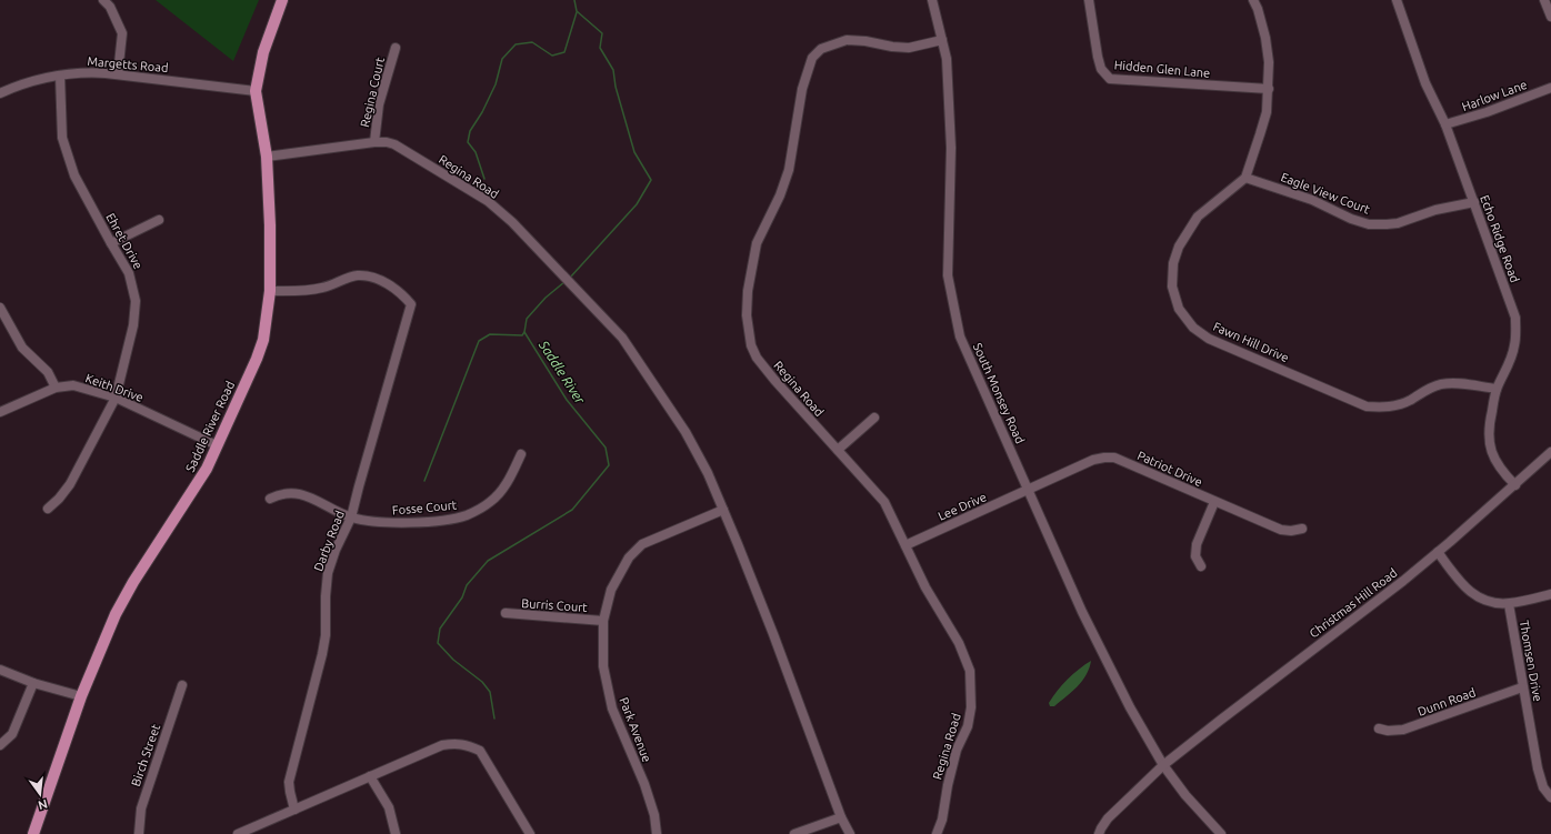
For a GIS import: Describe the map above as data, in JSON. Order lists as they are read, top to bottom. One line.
{"streets":{"main road":["Saddle River Road"],"street":["Margetts Road","Hidden Glen Lane","Regina Court","Harlow Lane","Regina Road","Eagle View Court","Echo Ridge Road","Ehret Drive","Fawn Hill Drive","Keith Drive","South Monsey Road","Patriot Drive","Lee Drive","Fosse Court","Darby Road","Christmas Hill Road","Burris Court","Thomsen Drive","Dunn Road","Park Avenue","Birch Street"]},"crossings":[["Margetts Road","Ehret Drive"],["Margetts Road","Saddle River Road"],["Hidden Glen Lane","Fawn Hill Drive"],["Regina Court","Regina Road"],["Harlow Lane","Echo Ridge Road"],["Regina Road","South Monsey Road"],["Regina Road","Saddle River Road"],["Regina Road","Lee Drive"],["Regina Road","Park Avenue"],["Eagle View Court","Echo Ridge Road"],["Eagle View Court","Fawn Hill Drive"],["Echo Ridge Road","Fawn Hill Drive"],["Echo Ridge Road","Christmas Hill Road"],["Ehret Drive","Keith Drive"],["Keith Drive","Saddle River Road"],["South Monsey Road","Patriot Drive"],["South Monsey Road","Lee Drive"],["South Monsey Road","Christmas Hill Road"],["Saddle River Road","Darby Road"],["Patriot Drive","Lee Drive"],["Fosse Court","Darby Road"],["Burris Court","Park Avenue"],["Thomsen Drive","Dunn Road"]],"water":["Saddle River"],"north":"bottom"}
